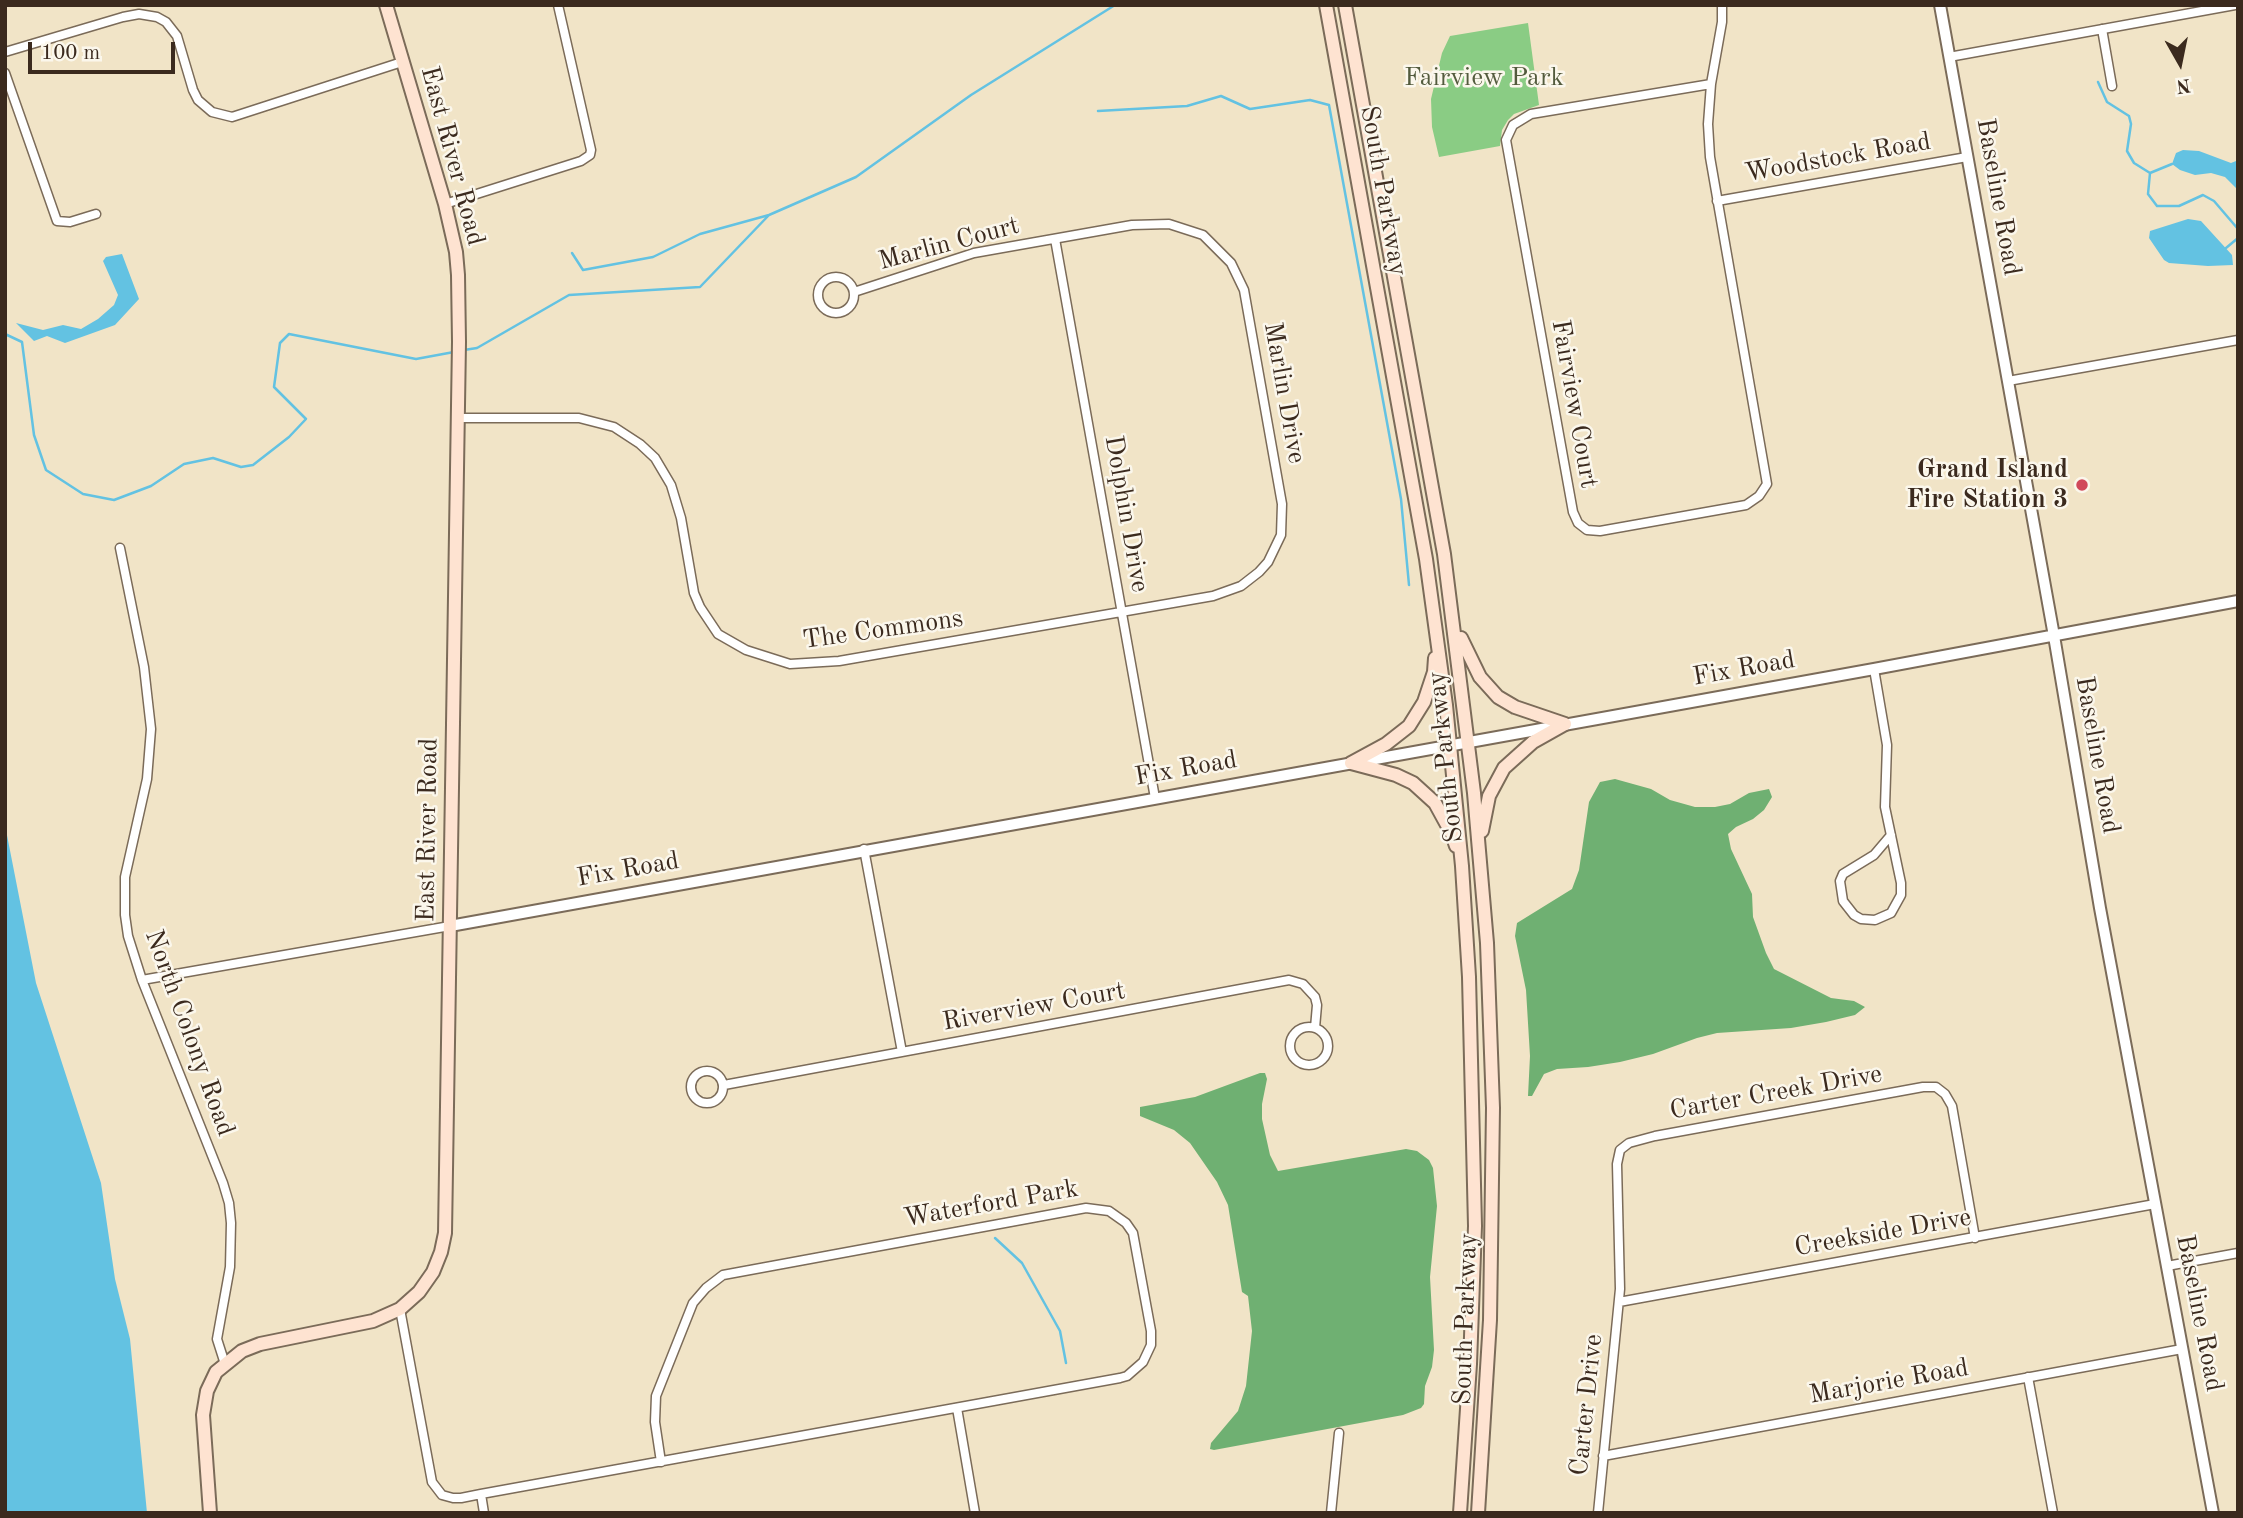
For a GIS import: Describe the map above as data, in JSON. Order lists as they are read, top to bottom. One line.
{"streets":{"main road":["East River Road","South Parkway"],"street":["Woodstock Road","Baseline Road","Marlin Court","Marlin Drive","Fairview Court","Dolphin Drive","The Commons","Fix Road","Riverview Court","North Colony Road","Carter Creek Drive","Waterford Park","Creekside Drive","Marjorie Road","Carter Drive"]},"crossings":[["East River Road","The Commons"],["East River Road","Fix Road"],["East River Road","North Colony Road"],["East River Road","Waterford Park"],["Woodstock Road","Baseline Road"],["Woodstock Road","Fairview Court"],["South Parkway","Fix Road"],["Baseline Road","Fix Road"],["Baseline Road","Creekside Drive"],["Baseline Road","Marjorie Road"],["Marlin Court","Marlin Drive"],["Marlin Court","Dolphin Drive"],["Marlin Drive","Dolphin Drive"],["Marlin Drive","The Commons"],["Dolphin Drive","The Commons"],["Dolphin Drive","Fix Road"],["Fix Road","North Colony Road"],["Carter Creek Drive","Creekside Drive"],["Carter Creek Drive","Carter Drive"],["Creekside Drive","Carter Drive"],["Marjorie Road","Carter Drive"]],"parks":["Fairview Park"],"places":["Grand Island Fire Station 3"],"scale_bar":"100 m","north":"bottom"}
